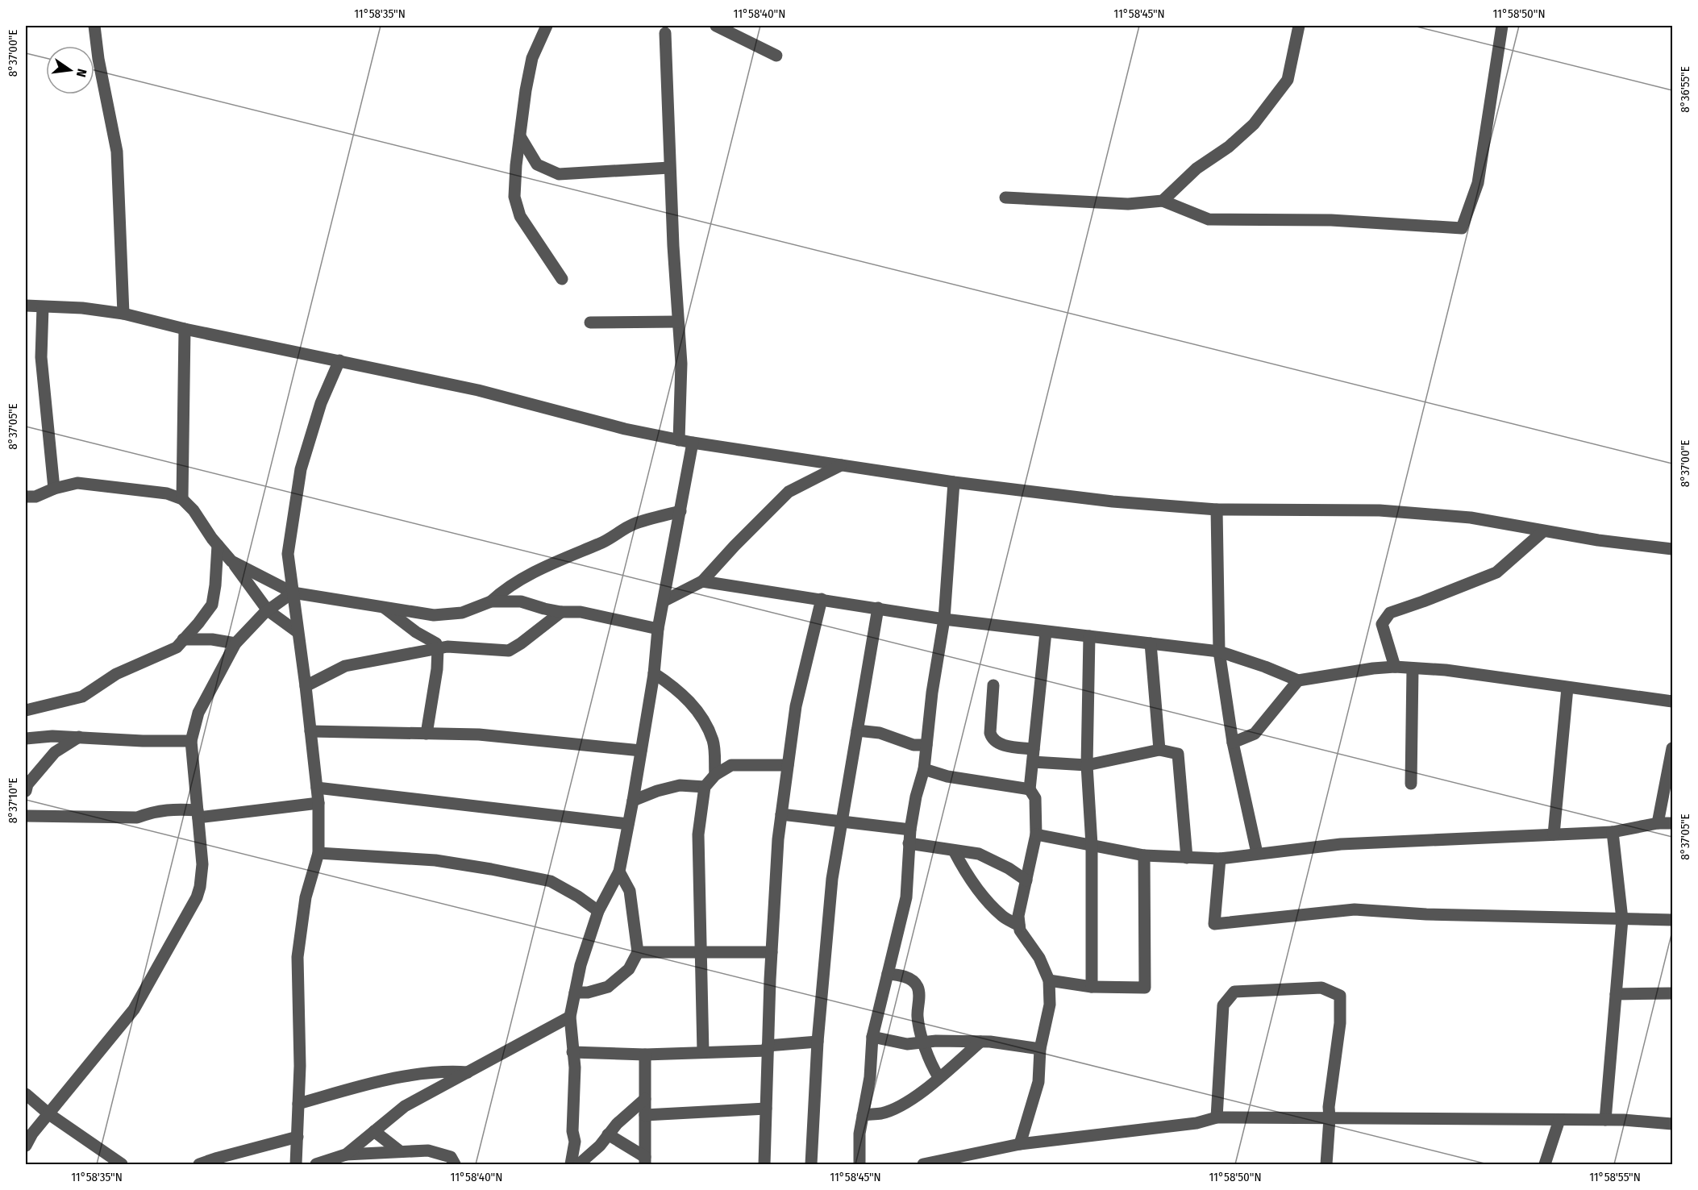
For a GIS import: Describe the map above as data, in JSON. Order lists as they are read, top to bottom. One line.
{"north":"right","coordinates":["11°58'35\"N","11°58'40\"N","11°58'45\"N","11°58'50\"N","8°37'00\"E","8°36'55\"E","8°37'05\"E","8°37'10\"E","11°58'55\"N"]}
